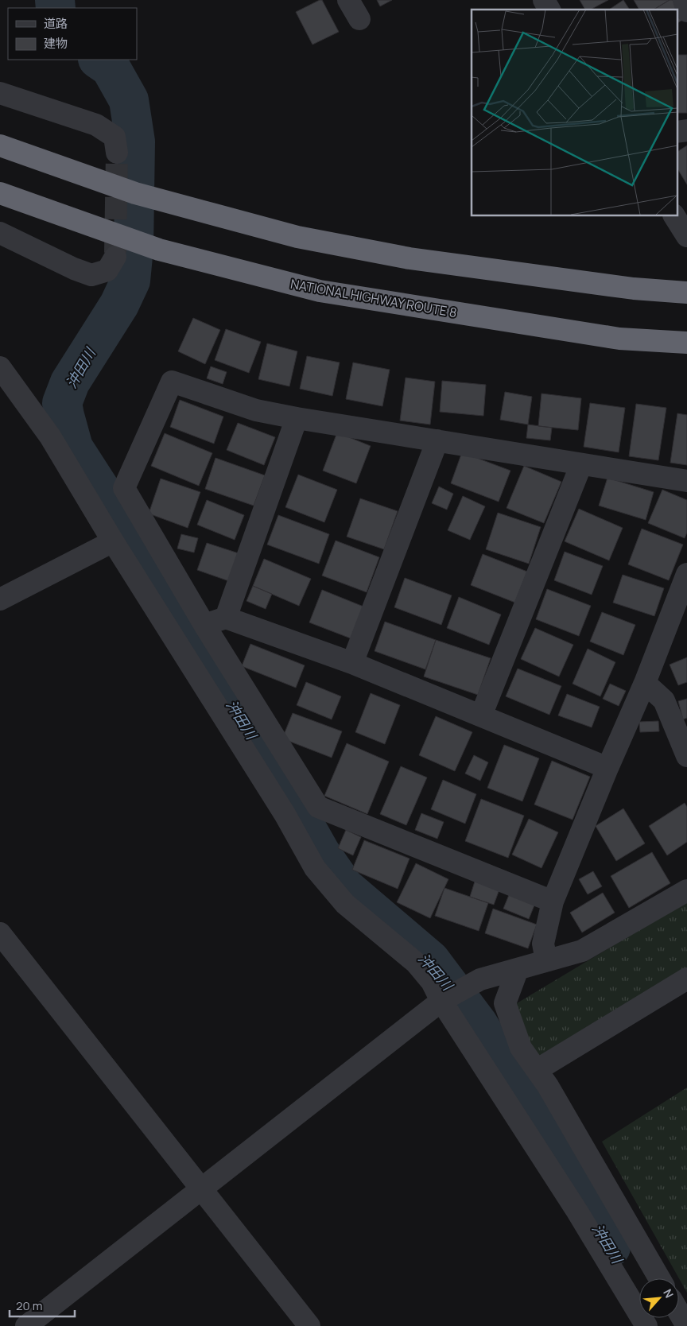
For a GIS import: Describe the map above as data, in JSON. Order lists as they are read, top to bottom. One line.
{"streets":{"highway":["NATIONAL HIGHWAY ROUTE 8"]},"water":["沖田川"],"legend":["道路","建物"],"scale_bar":"20 m","north":"top right"}
